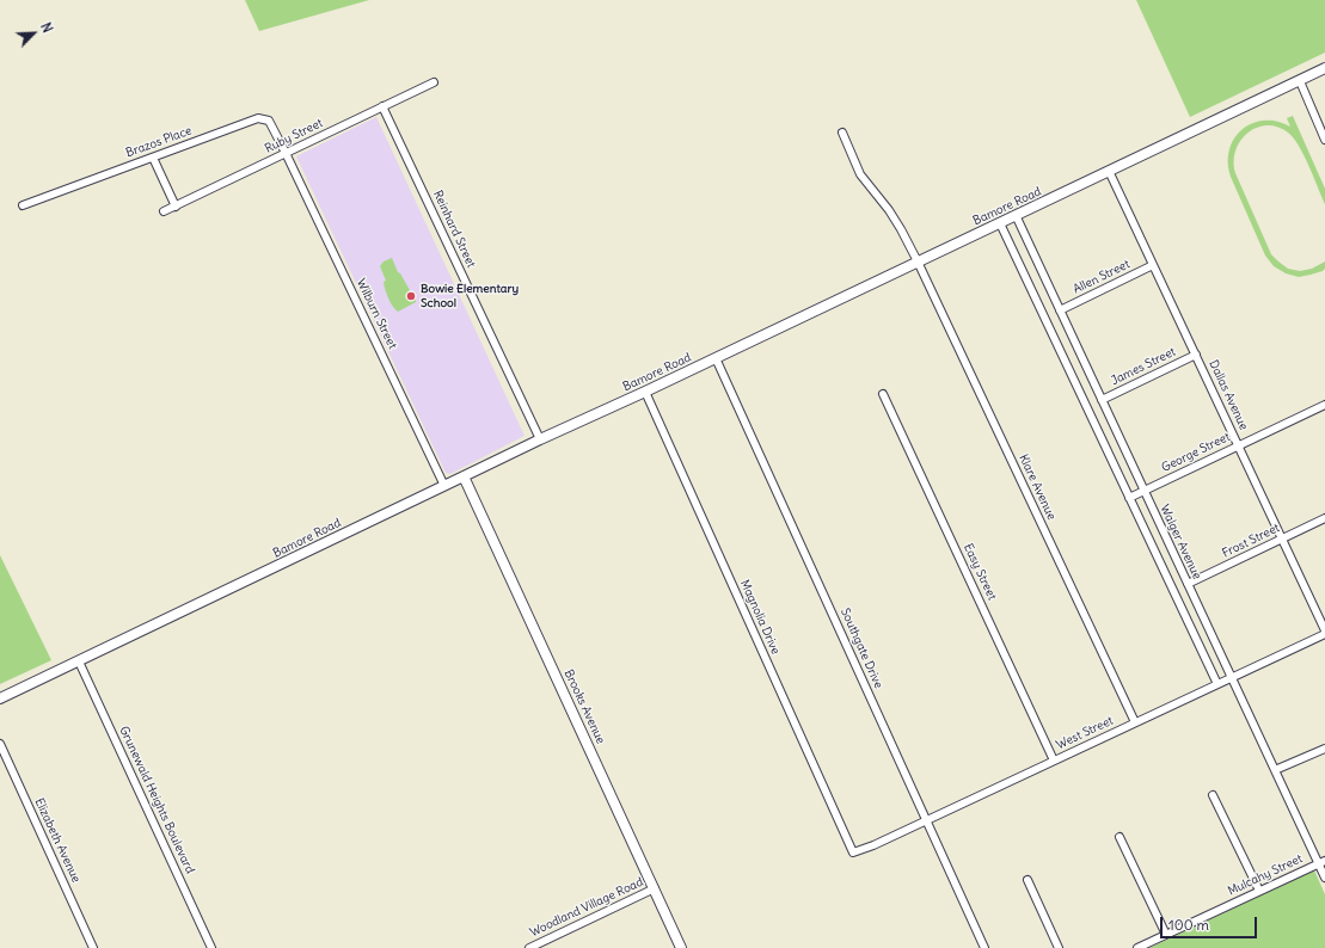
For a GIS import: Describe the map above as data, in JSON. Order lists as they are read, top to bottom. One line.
{"streets":{"street":["Ruby Street","Brazos Place","Bamore Road","Reinhard Street","Allen Street","Wilburn Street","James Street","Dallas Avenue","George Street","Klare Avenue","Frost Street","Walger Avenue","Easy Street","Magnolia Drive","Southgate Drive","Brooks Avenue","West Street","Grunewald Heights Boulevard","Elizabeth Avenue","Mulcahy Street","Woodland Village Road"]},"crossings":[["Ruby Street","Brazos Place"],["Ruby Street","Reinhard Street"],["Ruby Street","Wilburn Street"],["Brazos Place","Wilburn Street"],["Bamore Road","Reinhard Street"],["Bamore Road","Wilburn Street"],["Bamore Road","Dallas Avenue"],["Bamore Road","Klare Avenue"],["Bamore Road","Walger Avenue"],["Bamore Road","Magnolia Drive"],["Bamore Road","Southgate Drive"],["Bamore Road","Brooks Avenue"],["Bamore Road","Grunewald Heights Boulevard"],["Allen Street","Dallas Avenue"],["Allen Street","Walger Avenue"],["James Street","Dallas Avenue"],["James Street","Walger Avenue"],["Dallas Avenue","George Street"],["Dallas Avenue","Frost Street"],["Dallas Avenue","West Street"],["George Street","Walger Avenue"],["Klare Avenue","West Street"],["Frost Street","Walger Avenue"],["Walger Avenue","West Street"],["Walger Avenue","Mulcahy Street"],["Easy Street","West Street"],["Magnolia Drive","West Street"],["Southgate Drive","West Street"],["Brooks Avenue","Woodland Village Road"]],"places":["Bowie Elementary School"],"scale_bar":"100 m","north":"top right"}
